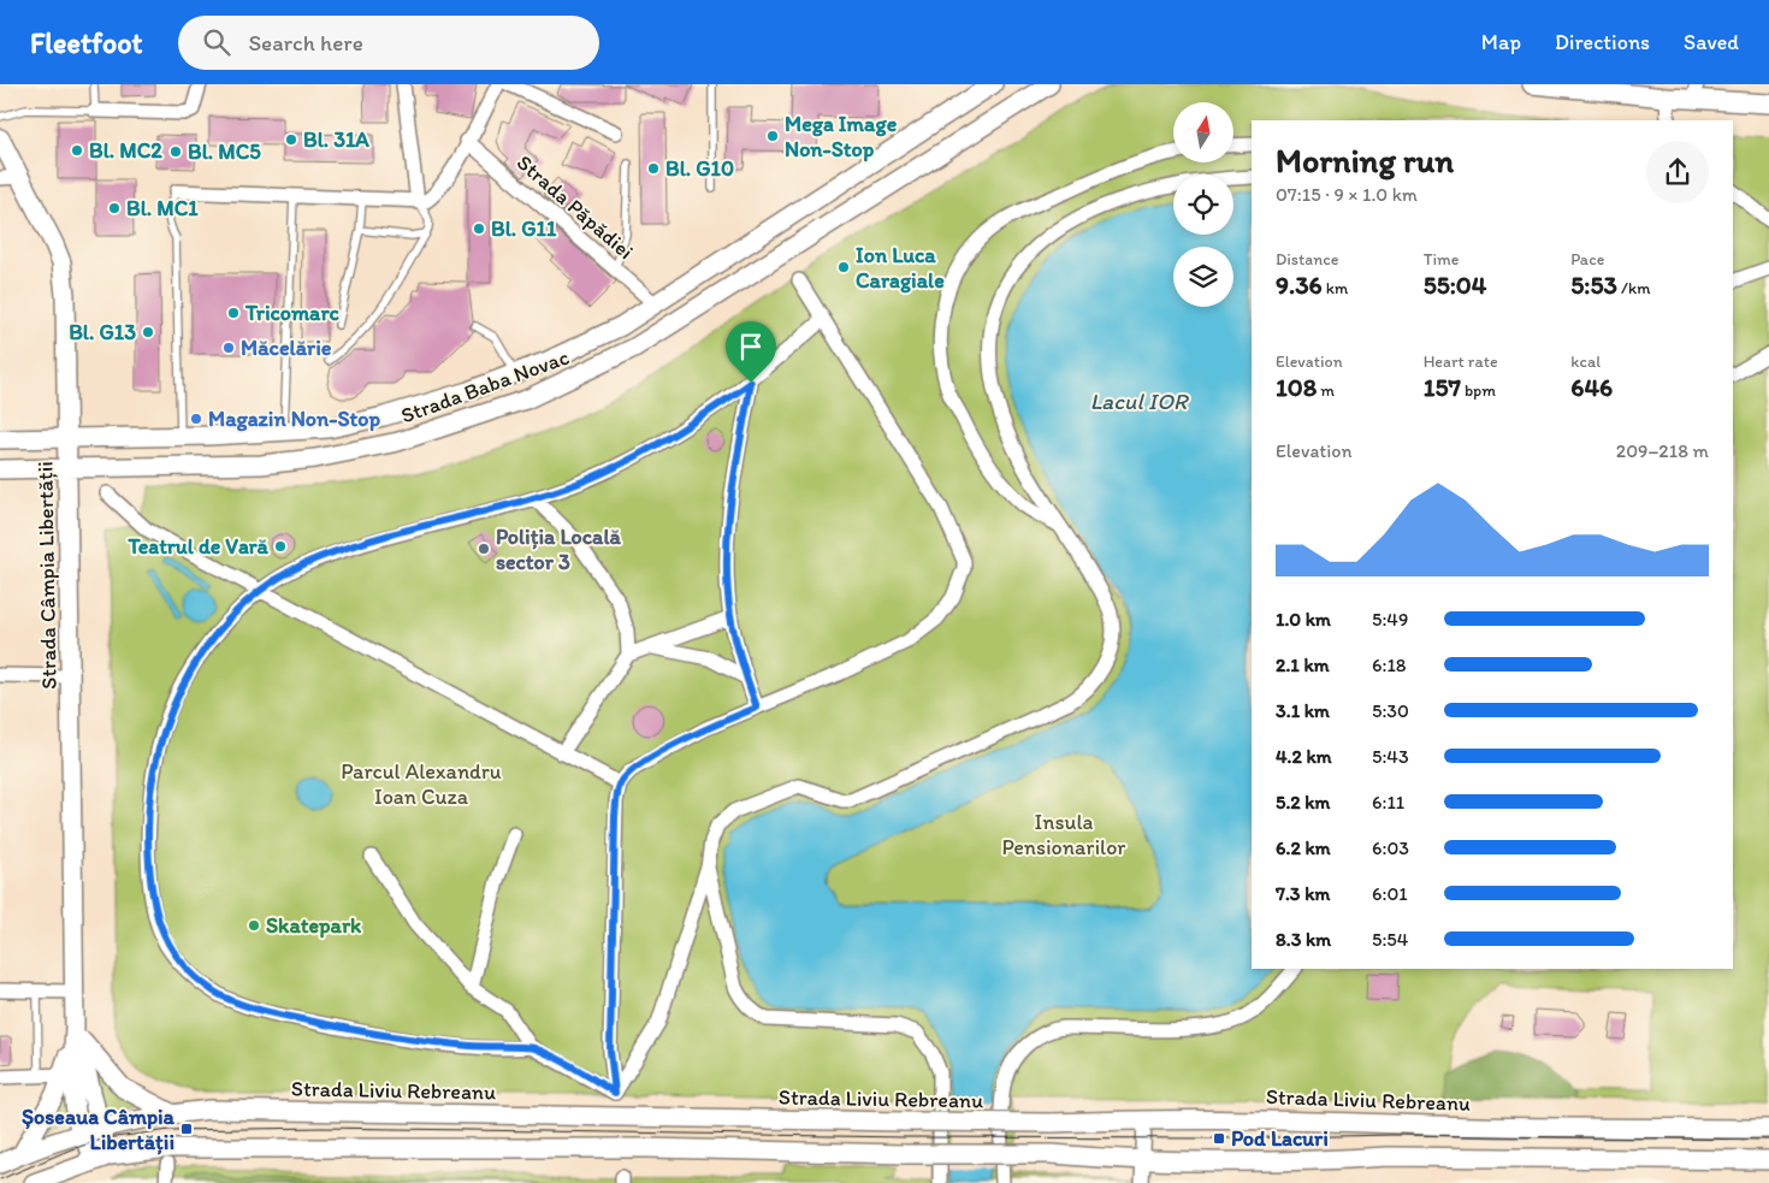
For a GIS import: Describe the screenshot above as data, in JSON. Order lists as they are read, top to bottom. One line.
{"streets":{"main road":["Strada Baba Novac","Strada Câmpia Libertății","Strada Liviu Rebreanu"],"street":["Strada Păpădiei"]},"crossings":[["Strada Păpădiei","Strada Baba Novac"],["Strada Baba Novac","Strada Câmpia Libertății"],["Strada Câmpia Libertății","Strada Liviu Rebreanu"]],"water":["Lacul IOR"],"parks":["Parcul Alexandru Ioan Cuza","Insula Pensionarilor"],"places":{"other":["Mega Image Non-Stop","Bl. 31A","Bl. MC2","Bl. MC5","Bl. G10","Bl. MC1","Bl. G11","Ion Luca Caragiale","Tricomarc","Bl. G13","Măcelărie","Magazin Non-Stop","Teatrul de Vară","Poliția Locală sector 3","Skatepark"],"transit":["Șoseaua Câmpia Libertății","Pod Lacuri"]},"north":"top","page":{"header":"Fleetfoot","search":"Search here","nav":["Map","Directions","Saved"],"heading":["Morning run","07:15 · 9 × 1.0 km"],"stats":[["Distance","9.36 km"],["Time","55:04"],["Pace","5:53 /km"],["Elevation","108 m"],["Heart rate","157 bpm"],["kcal","646"]],"chart":["Elevation","209–218 m"],"list":[{"name":"1.0 km","note":"5:49"},{"name":"2.1 km","note":"6:18"},{"name":"3.1 km","note":"5:30"},{"name":"4.2 km","note":"5:43"},{"name":"5.2 km","note":"6:11"},{"name":"6.2 km","note":"6:03"},{"name":"7.3 km","note":"6:01"},{"name":"8.3 km","note":"5:54"}]}}
